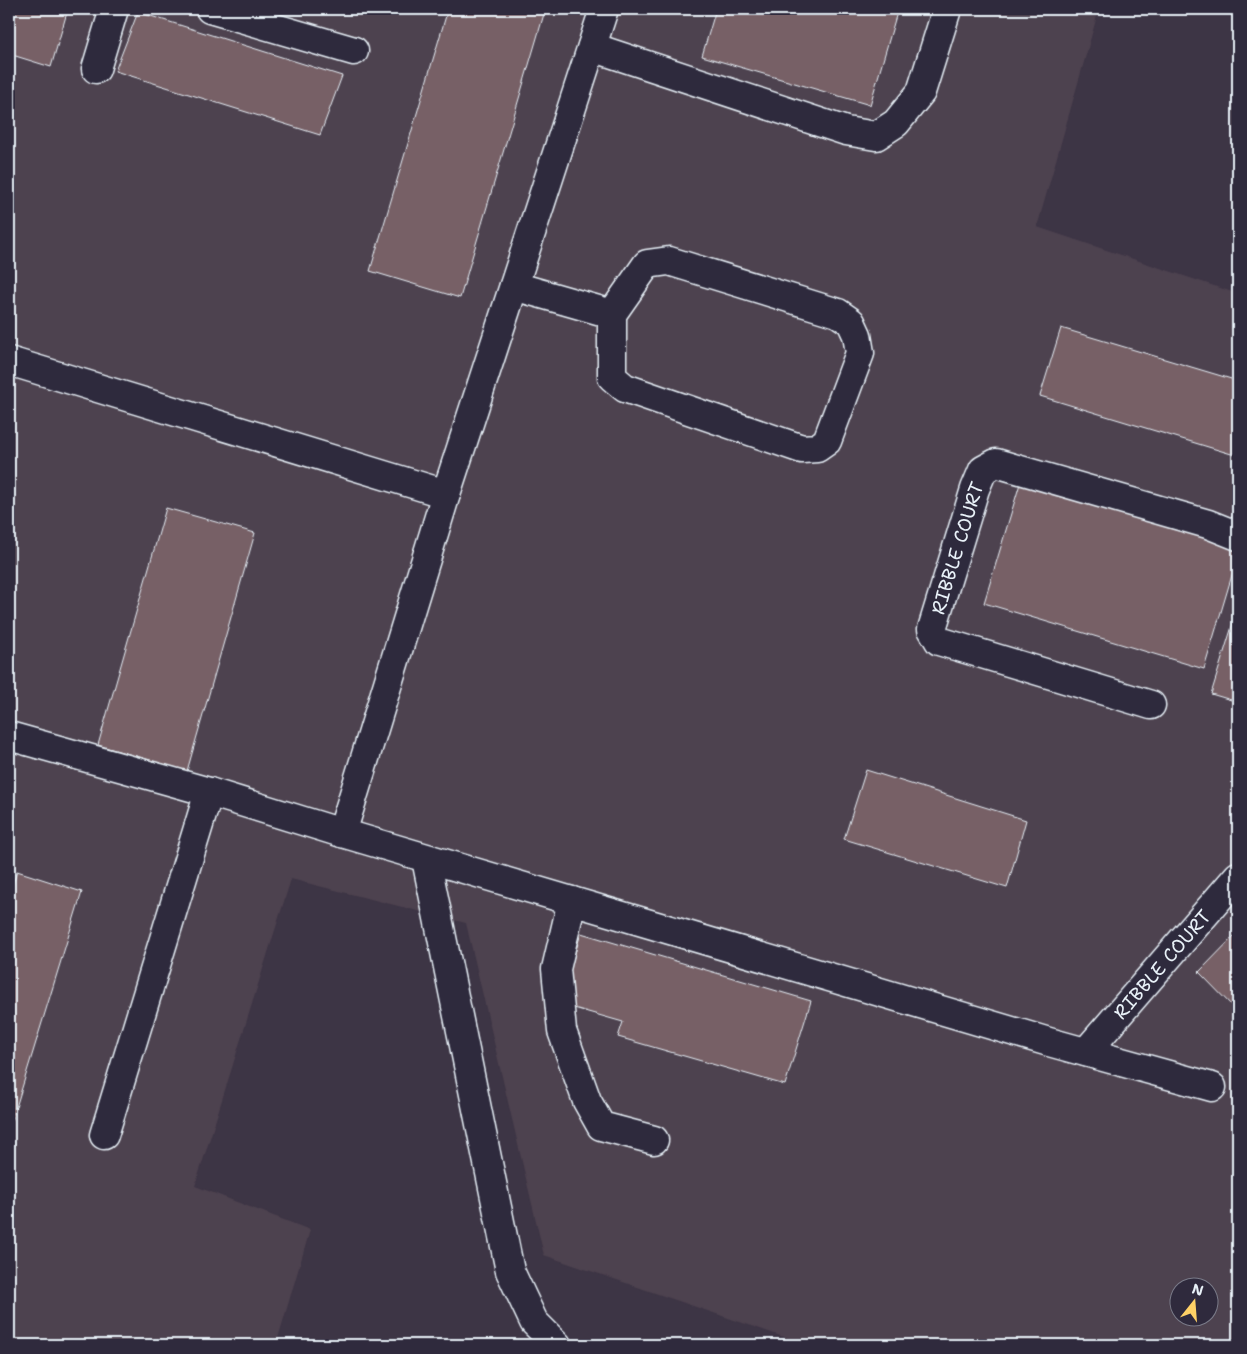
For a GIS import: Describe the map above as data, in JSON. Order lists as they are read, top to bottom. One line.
{"streets":{"lane":["RIBBLE COURT"]},"north":"top"}
